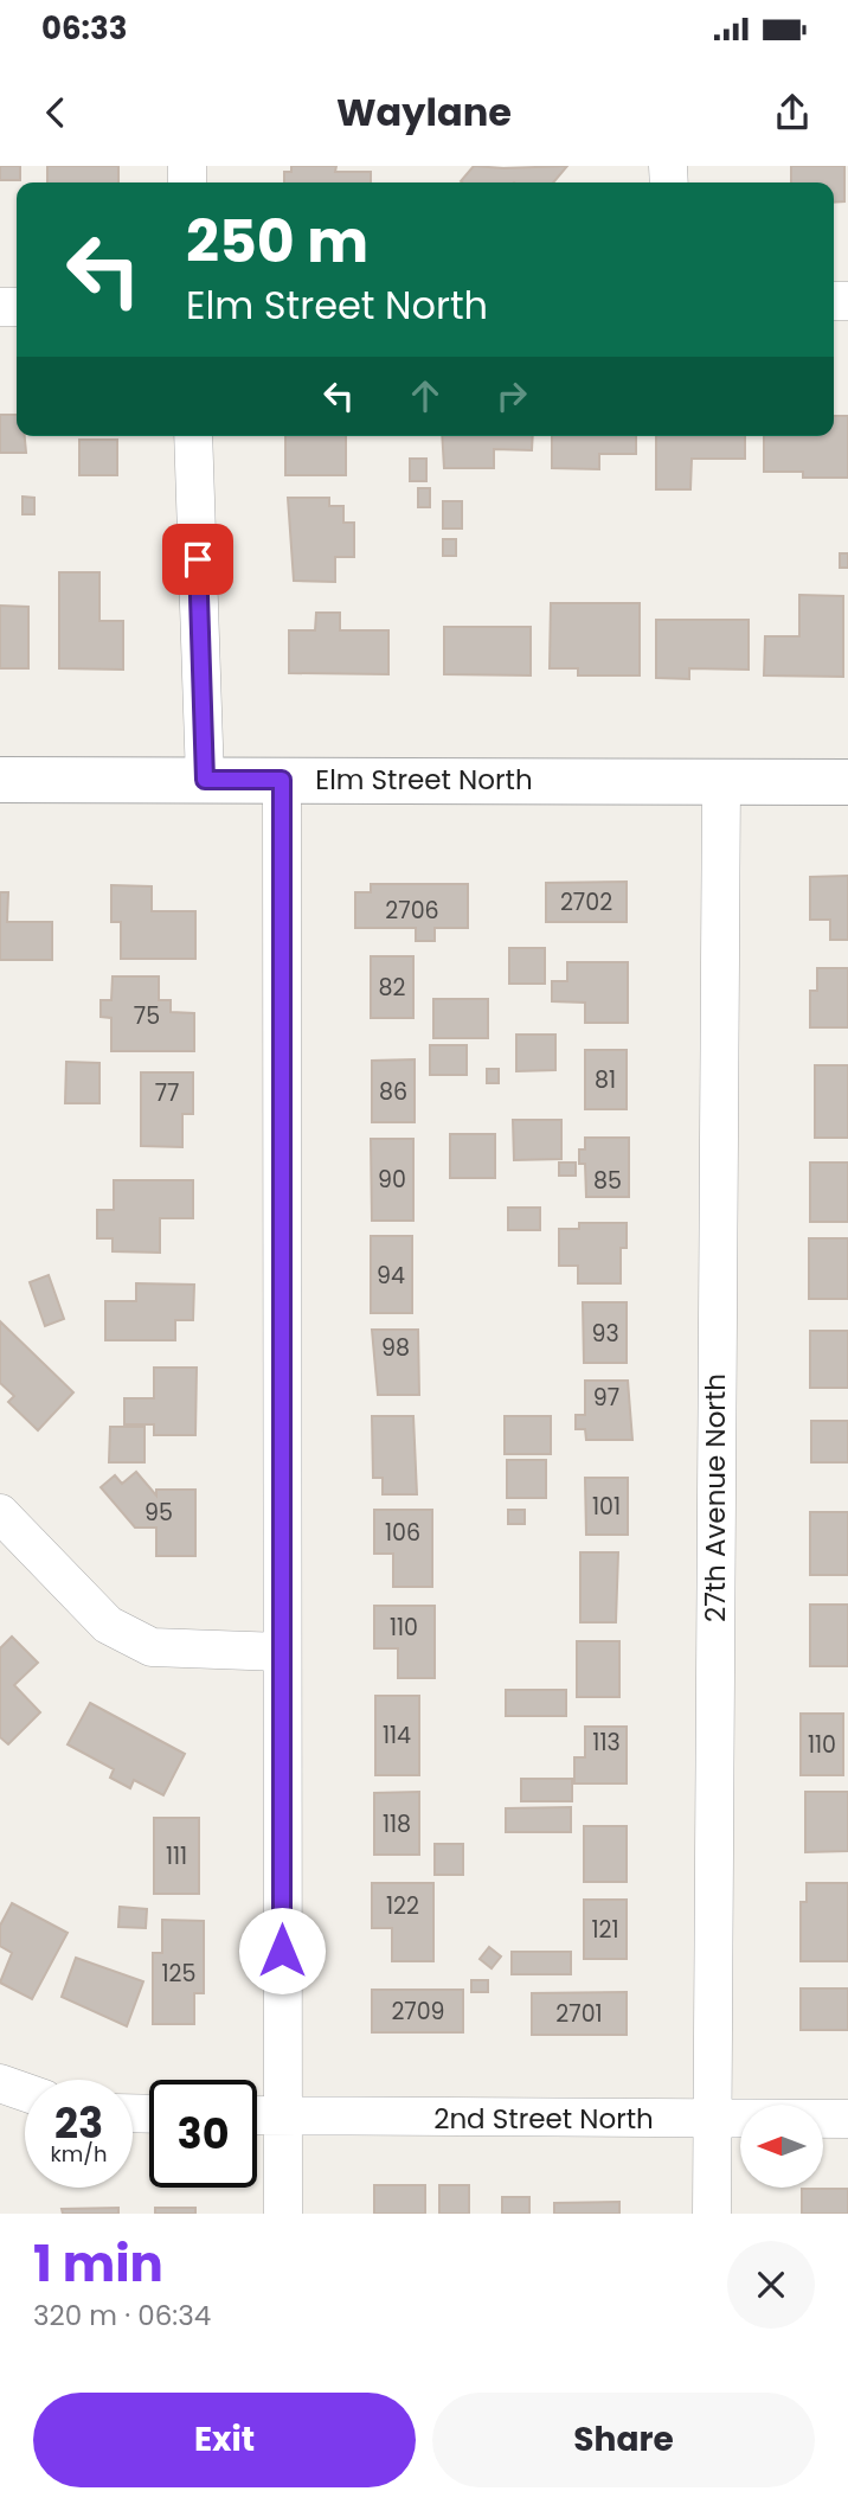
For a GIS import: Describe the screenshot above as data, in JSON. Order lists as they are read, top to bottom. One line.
{"streets":{"street":["Elm Street North","27th Avenue North","2nd Street North"]},"crossings":[["Elm Street North","27th Avenue North"],["27th Avenue North","2nd Street North"]],"house_numbers":["2702","2706","82","75","81","86","77","90","85","94","93","98","97","101","95","106","110","114","113","110","118","111","122","121","125","2709","2701"],"north":"left","page":{"status":"06:33","header":"Waylane","turn":["250 m","Elm Street North"],"speed":"23 km/h","limit":"30","heading":["1 min","320 m · 06:34"],"buttons":["Exit","Share"]}}
